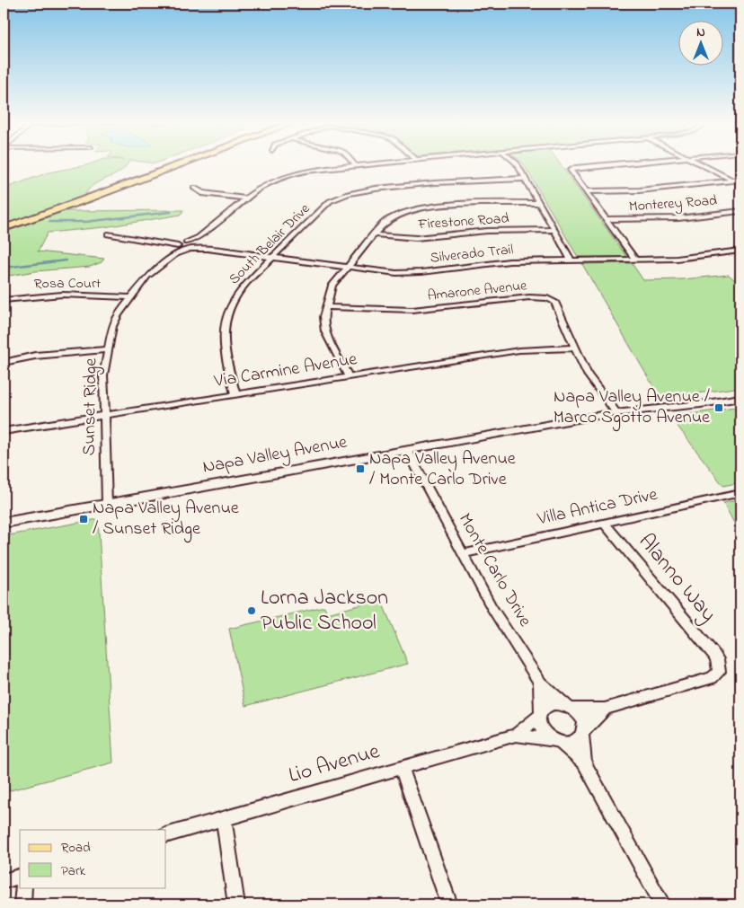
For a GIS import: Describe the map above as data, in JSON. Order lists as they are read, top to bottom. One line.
{"streets":{"street":["Monterey Road","Firestone Road","South Belair Drive","Silverado Trail","Rosa Court","Amarone Avenue","Via Carmine Avenue","Sunset Ridge","Napa Valley Avenue","Villa Antica Drive","Monte Carlo Drive","Alanno Way","Lio Avenue"]},"crossings":[["South Belair Drive","Silverado Trail"],["South Belair Drive","Via Carmine Avenue"],["Silverado Trail","Sunset Ridge"],["Rosa Court","Sunset Ridge"],["Amarone Avenue","Via Carmine Avenue"],["Amarone Avenue","Napa Valley Avenue"],["Via Carmine Avenue","Sunset Ridge"],["Sunset Ridge","Napa Valley Avenue"],["Napa Valley Avenue","Monte Carlo Drive"],["Villa Antica Drive","Monte Carlo Drive"],["Villa Antica Drive","Alanno Way"],["Monte Carlo Drive","Alanno Way"],["Monte Carlo Drive","Lio Avenue"],["Alanno Way","Lio Avenue"]],"places":{"transit":["Napa Valley Avenue / Marco Sgotto Avenue","Napa Valley Avenue / Monte Carlo Drive","Napa Valley Avenue / Sunset Ridge"],"other":["Lorna Jackson Public School"]},"legend":["Road","Park"],"north":"top"}
